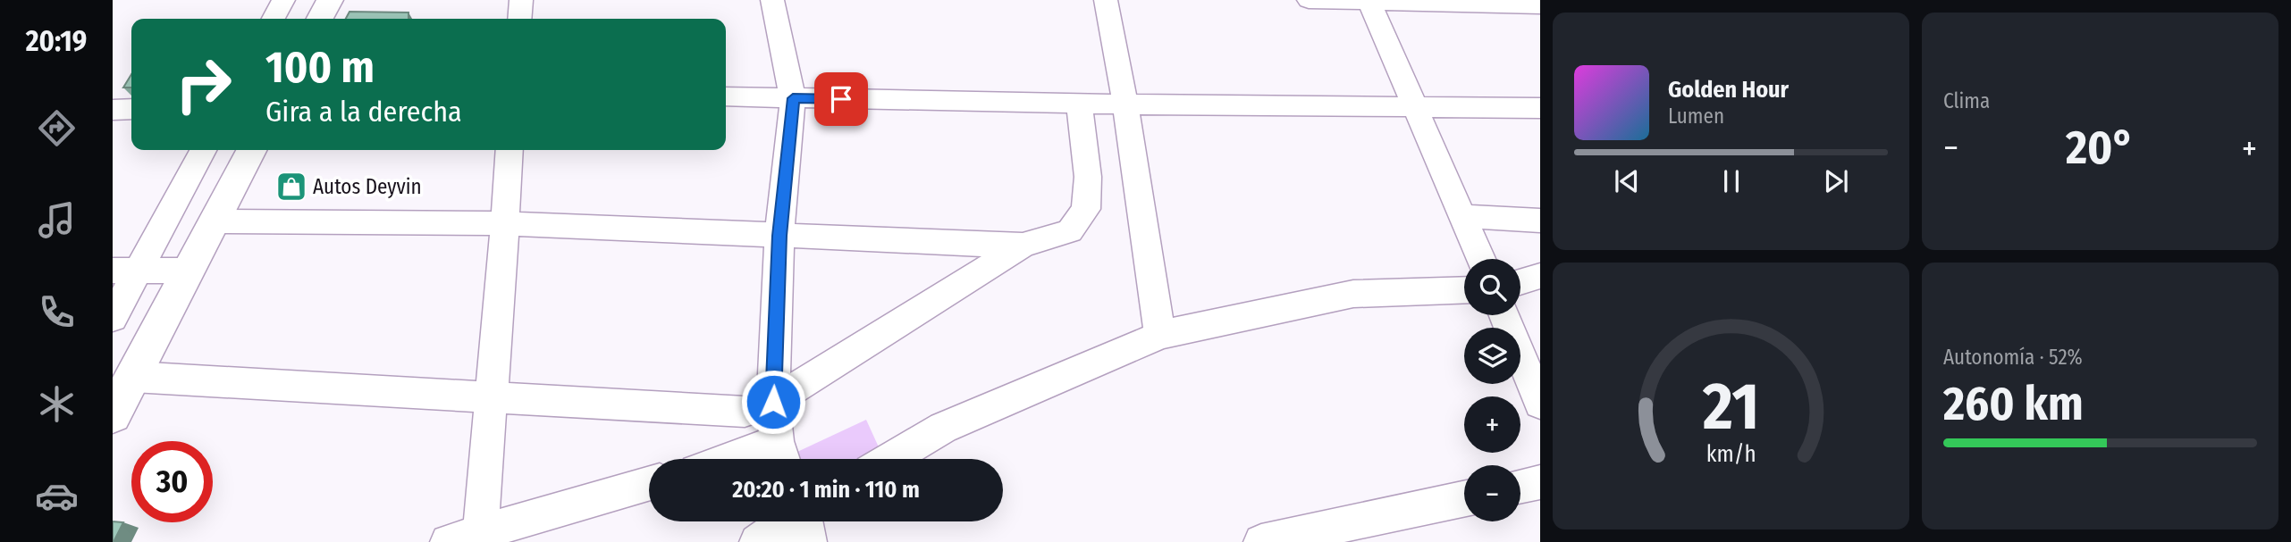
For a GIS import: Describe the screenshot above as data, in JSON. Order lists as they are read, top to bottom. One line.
{"places":{"shop":["Autos Deyvin"]},"page":{"tabs":"20:19","tile":["Clima",["Autonomía · 52%","260 km"]],"turn":["100 m","Gira a la derecha"],"song":["Golden Hour","Lumen"],"heat":["−","20°","+"],"map_buttons":["+","−"],"limit":"30","trip":"20:20 · 1 min · 110 m","gauge":["21","km/h"]}}
